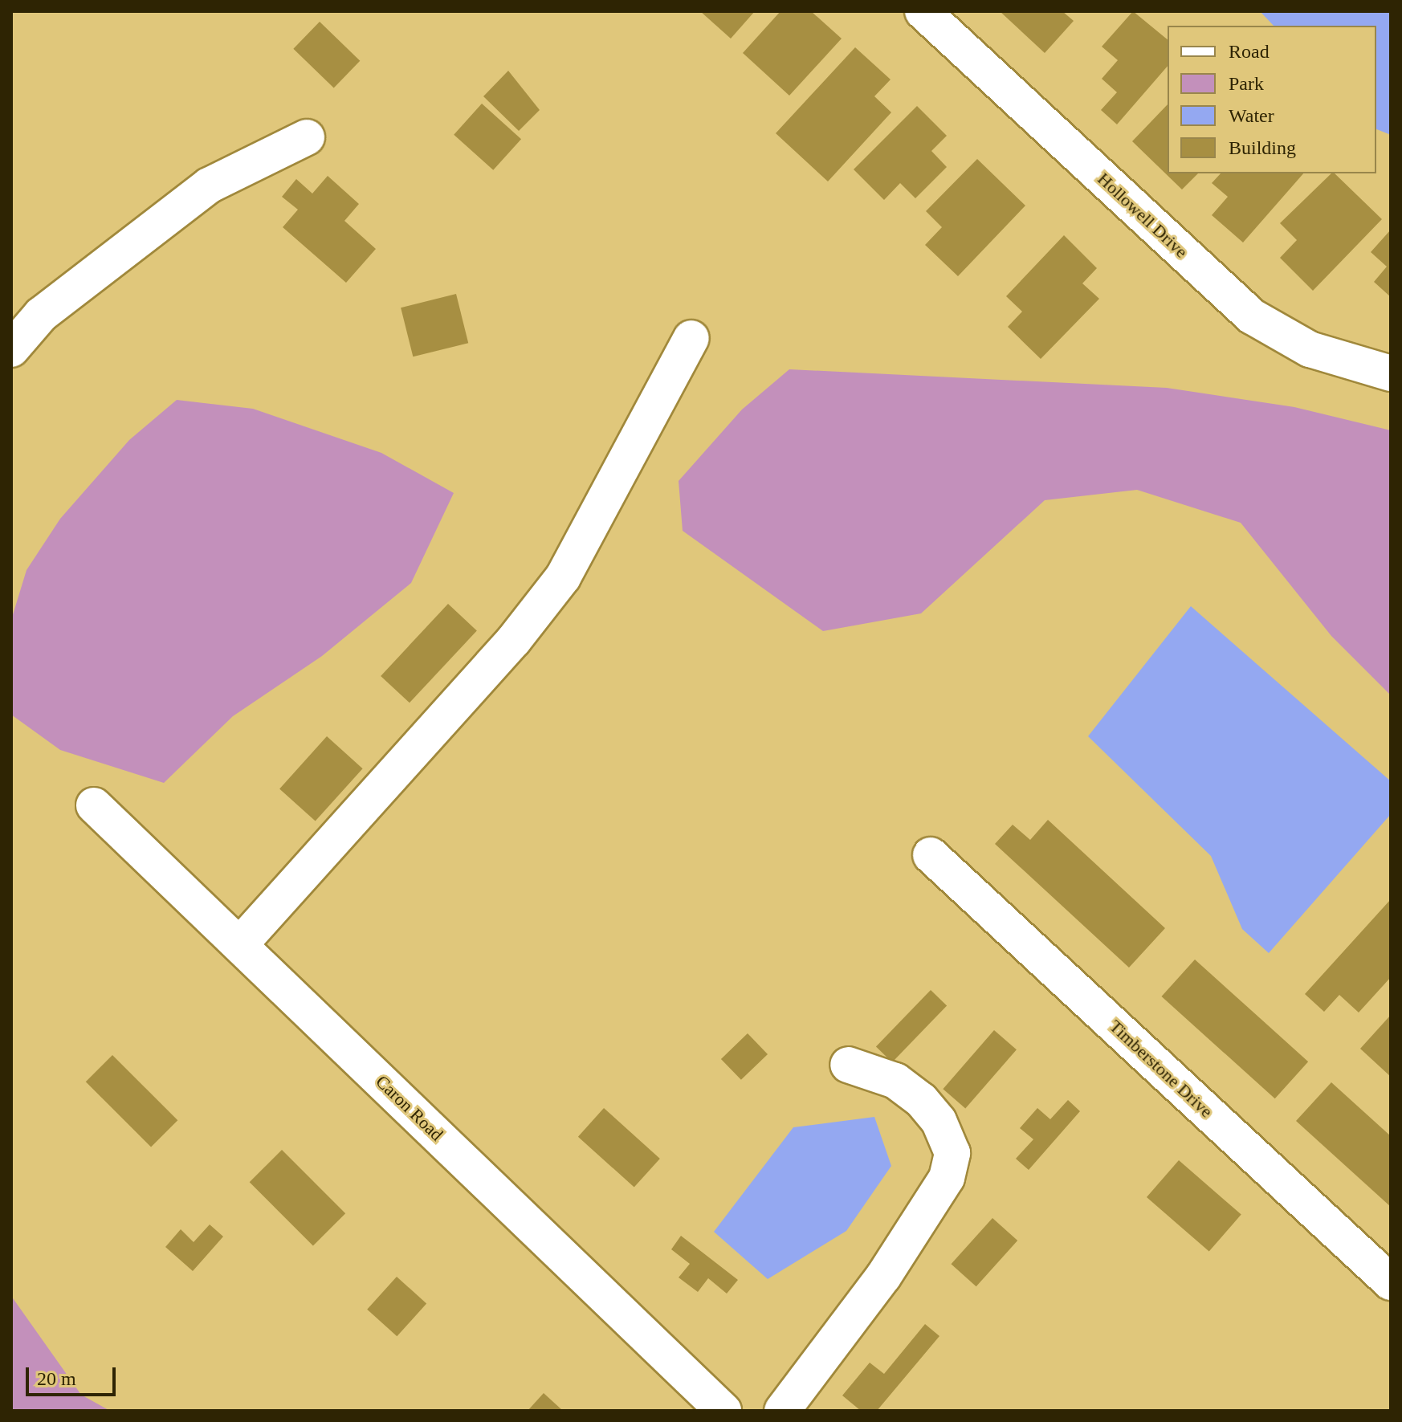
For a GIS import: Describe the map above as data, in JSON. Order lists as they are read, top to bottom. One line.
{"streets":{"street":["Hollowell Drive","Timberstone Drive","Caron Road"]},"legend":["Road","Park","Water","Building"],"scale_bar":"20 m"}
